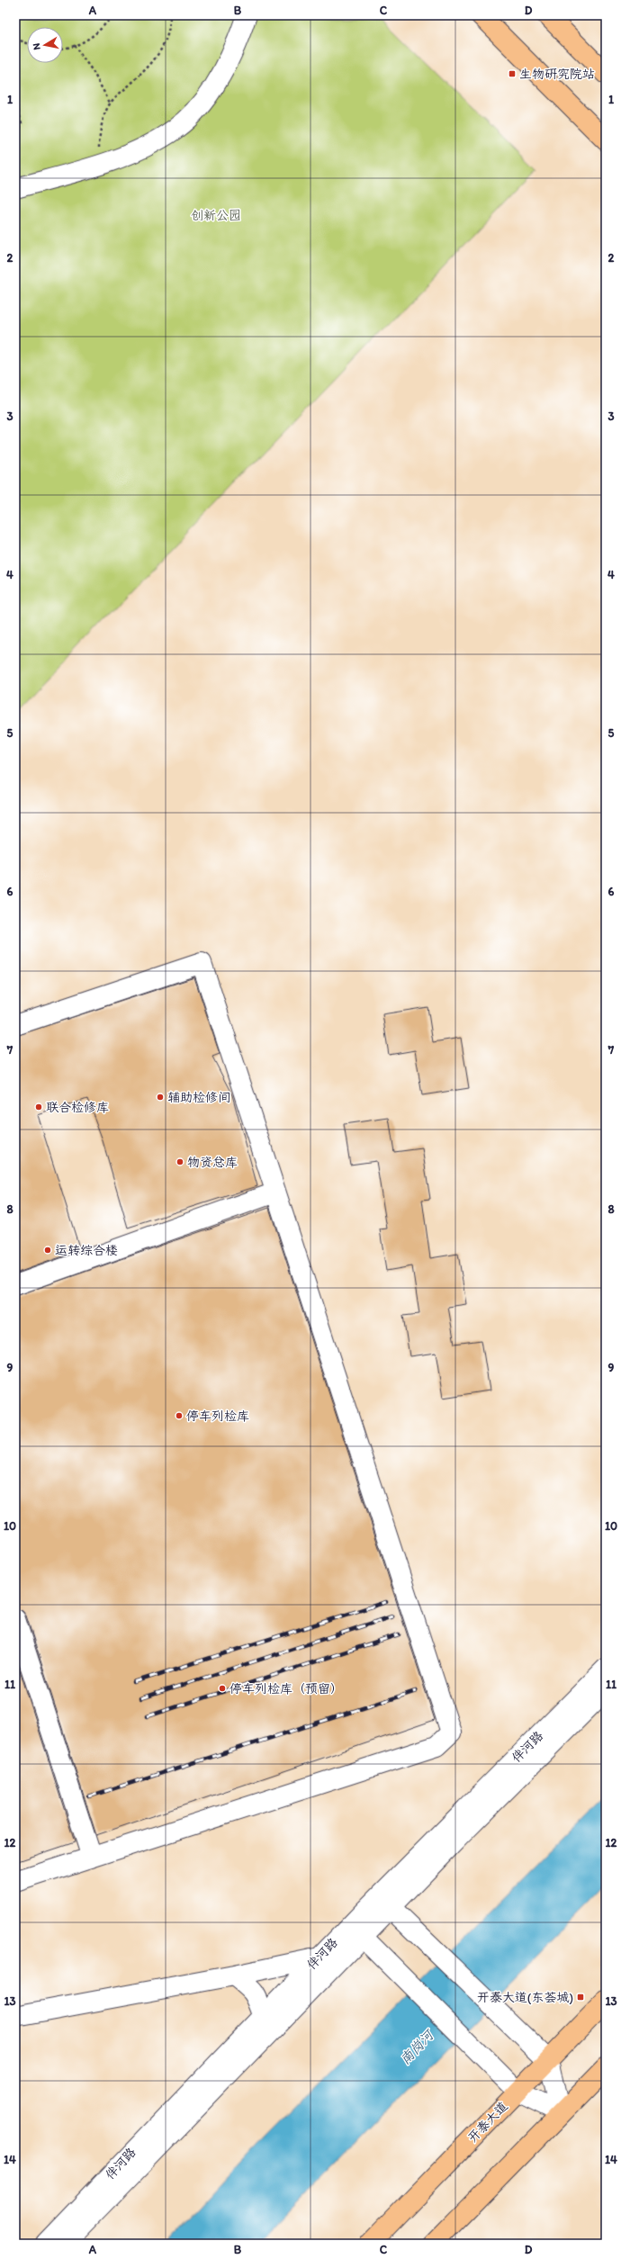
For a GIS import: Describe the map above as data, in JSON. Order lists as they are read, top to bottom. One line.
{"streets":{"main road":["开泰大道"],"street":["伴河路"]},"water":["南岗河"],"parks":["创新公园"],"places":{"transit":["生物研究院站","开泰大道(东荟城)"],"other":["辅助检修间","联合检修库","物资总库","运转综合楼","停车列检库","停车列检库（预留）"]},"north":"left","grid":{"columns":["A","B","C","D"],"rows":["1","2","3","4","5","6","7","8","9","10","11","12","13","14"]}}
